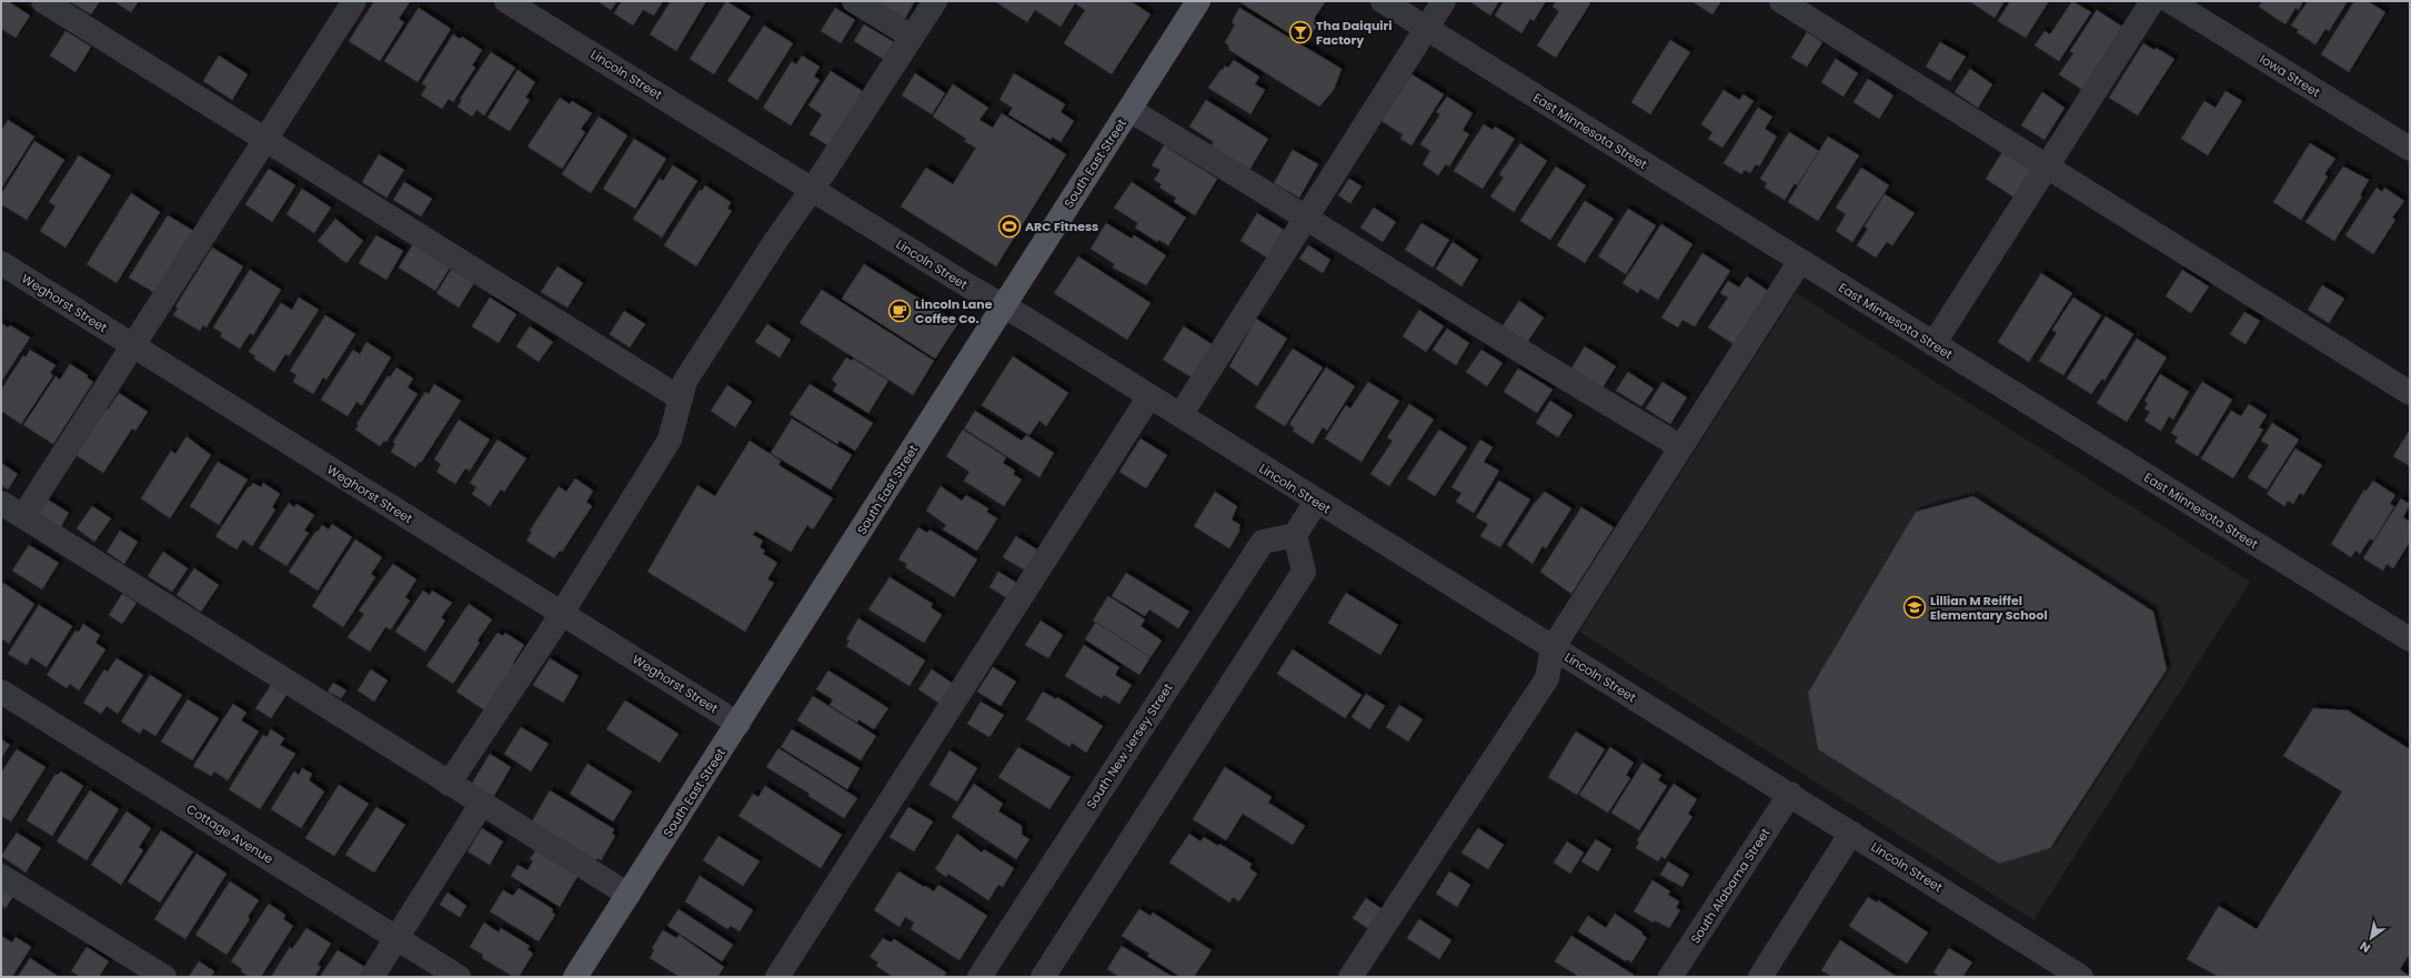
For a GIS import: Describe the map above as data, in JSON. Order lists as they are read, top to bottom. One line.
{"streets":{"main road":["South East Street"],"street":["Lincoln Street","Iowa Street","East Minnesota Street","Weghorst Street","South New Jersey Street","Cottage Avenue","South Alabama Street"]},"crossings":[["Lincoln Street","South East Street"],["Lincoln Street","South Alabama Street"],["South East Street","Weghorst Street"]],"places":{"bar":["Tha Daiquiri Factory"],"sports":["ARC Fitness"],"cafe":["Lincoln Lane Coffee Co."],"school or university":["Lillian M Reiffel Elementary School"]},"north":"bottom left"}
